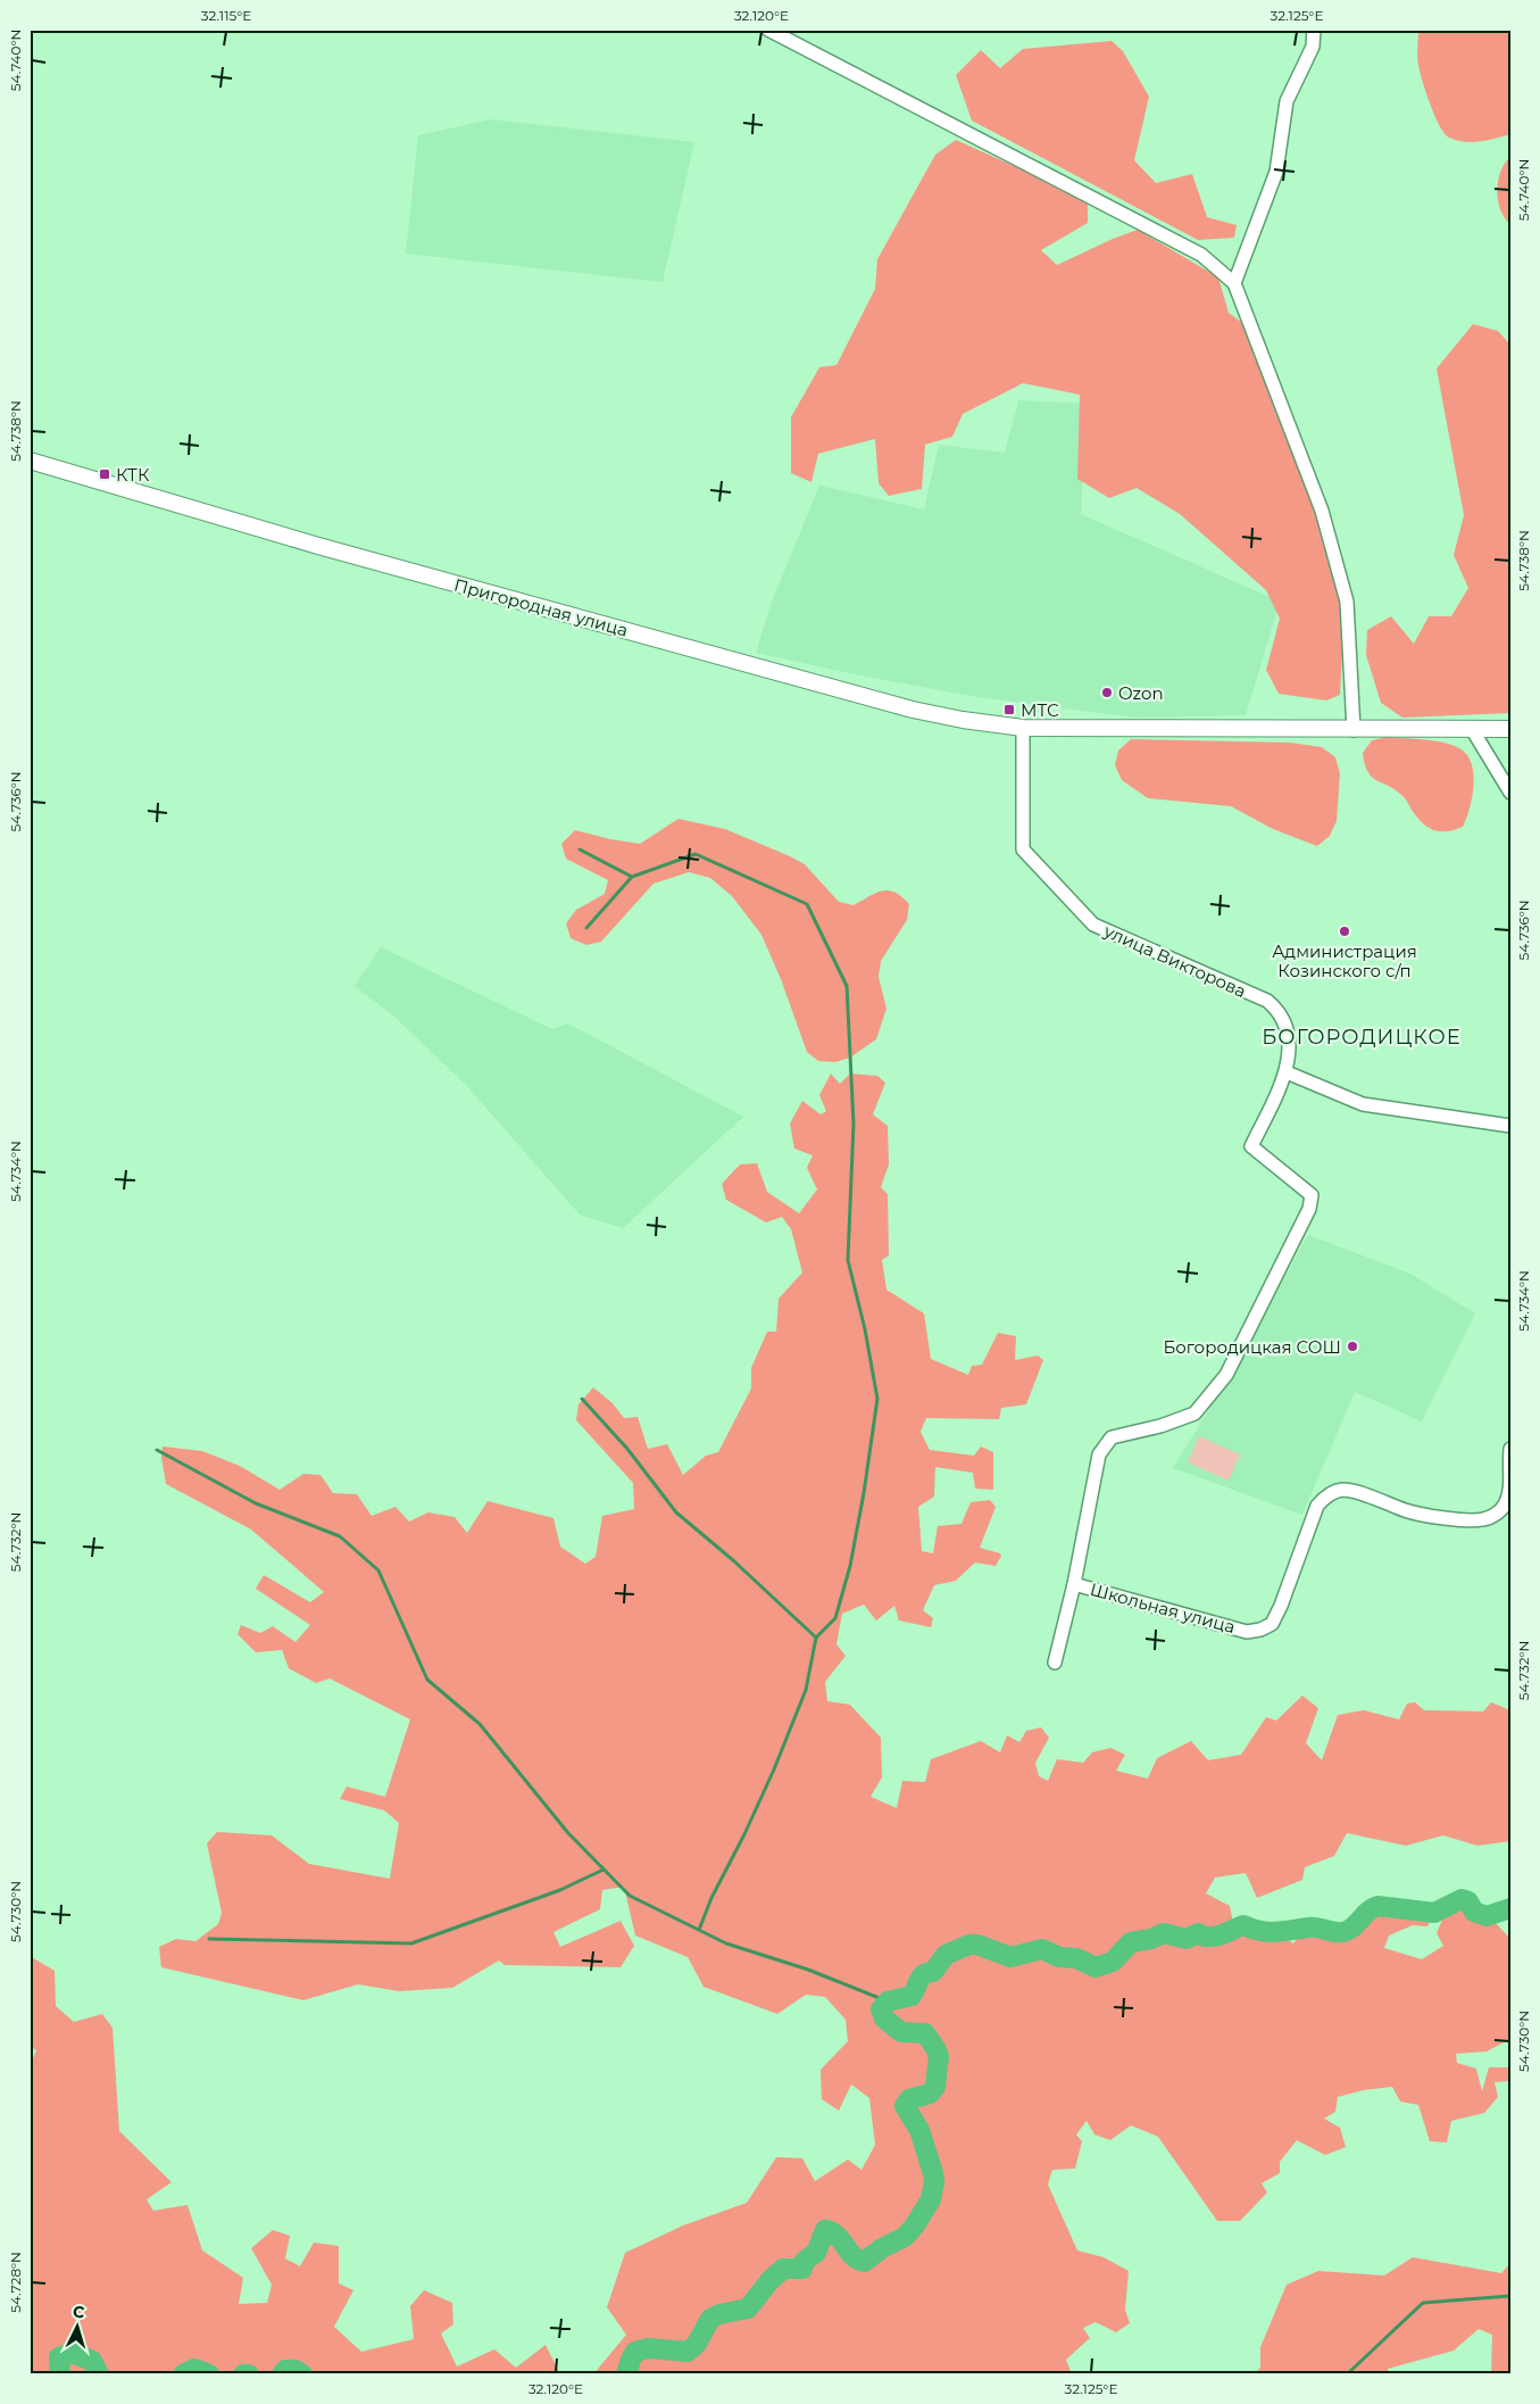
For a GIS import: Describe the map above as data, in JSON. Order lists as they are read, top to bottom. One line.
{"streets":{"street":["Пригородная улица","улица Викторова","Школьная улица"]},"crossings":[["Пригородная улица","улица Викторова"],["улица Викторова","Школьная улица"]],"districts":["БОГОРОДИЦКОЕ"],"places":{"transit":["КТК","МТС"],"other":["Ozon","Администрация Козинского с/п","Богородицкая СОШ"]},"north":"top","coordinates":["32.115°E","32.120°E","32.125°E","54.740°N","54.738°N","54.736°N","54.734°N","54.732°N","54.730°N","54.728°N"]}
